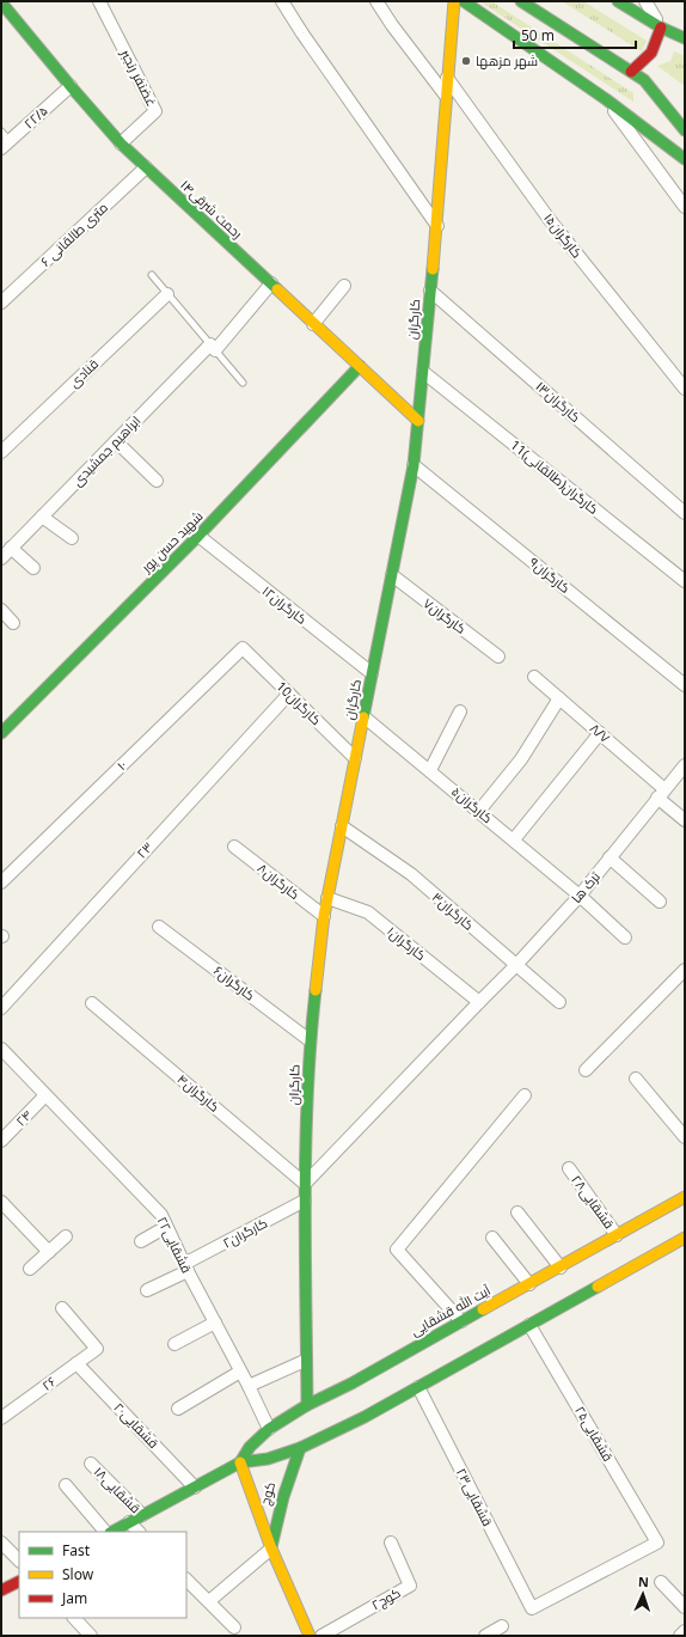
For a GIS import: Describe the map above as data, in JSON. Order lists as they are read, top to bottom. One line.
{"streets":{"main road":["۱۴رحمت شرقی","کارگران","شهید حسن پور","آیت الله قشقایی","کوچ"],"street":["غضنفر رنجبر","۲۲/۵","۶ متری طالقانی","۱۵کارگران","قنادی","کارگران۱۳","ابراهیم جمشیدی","11کارگران(طالقانی)","کارگران۹","۱۲کارگران","کارگران۷","10کارگران","۸/۷","۱۰","کارگران۵","۲۳","کارگران۸","ترک ها","کارگران۳","۱کارگران","۶کارگران","کارگران۴","۲۴","قشقایی۲۸","کارگران۲","۲۲قشقایی","۲۶","۲۰قشقایی","قشقایی۲۵","۱۸قشقایی","قشقایی۲۳","کوچ۲"]},"crossings":[["غضنفر رنجبر","۱۴رحمت شرقی"],["۲۲/۵","۱۴رحمت شرقی"],["۱۴رحمت شرقی","۶ متری طالقانی"],["۱۴رحمت شرقی","کارگران"],["۱۴رحمت شرقی","ابراهیم جمشیدی"],["۱۴رحمت شرقی","شهید حسن پور"],["۱۵کارگران","کارگران"],["کارگران","کارگران۱۳"],["کارگران","11کارگران(طالقانی)"],["کارگران","کارگران۹"],["کارگران","۱۲کارگران"],["کارگران","کارگران۷"],["کارگران","10کارگران"],["کارگران","کارگران۵"],["کارگران","کارگران۸"],["کارگران","ترک ها"],["کارگران","کارگران۳"],["کارگران","۱کارگران"],["کارگران","۶کارگران"],["کارگران","کارگران۴"],["کارگران","کارگران۲"],["کارگران","آیت الله قشقایی"],["شهید حسن پور","۱۲کارگران"],["10کارگران","۱۰"],["10کارگران","۲۳"],["۸/۷","ترک ها"],["کارگران۵","ترک ها"],["ترک ها","کارگران۳"],["ترک ها","۱کارگران"],["ترک ها","کارگران۴"],["۲۴","۲۲قشقایی"],["قشقایی۲۸","آیت الله قشقایی"],["کارگران۲","۲۲قشقایی"],["۲۲قشقایی","آیت الله قشقایی"],["آیت الله قشقایی","۲۰قشقایی"],["آیت الله قشقایی","قشقایی۲۵"],["آیت الله قشقایی","۱۸قشقایی"],["آیت الله قشقایی","کوچ"],["آیت الله قشقایی","قشقایی۲۳"],["۲۶","۲۰قشقایی"],["قشقایی۲۵","قشقایی۲۳"]],"places":["شهر مزهها"],"legend":["Fast","Slow","Jam"],"scale_bar":"50 m","north":"top"}
